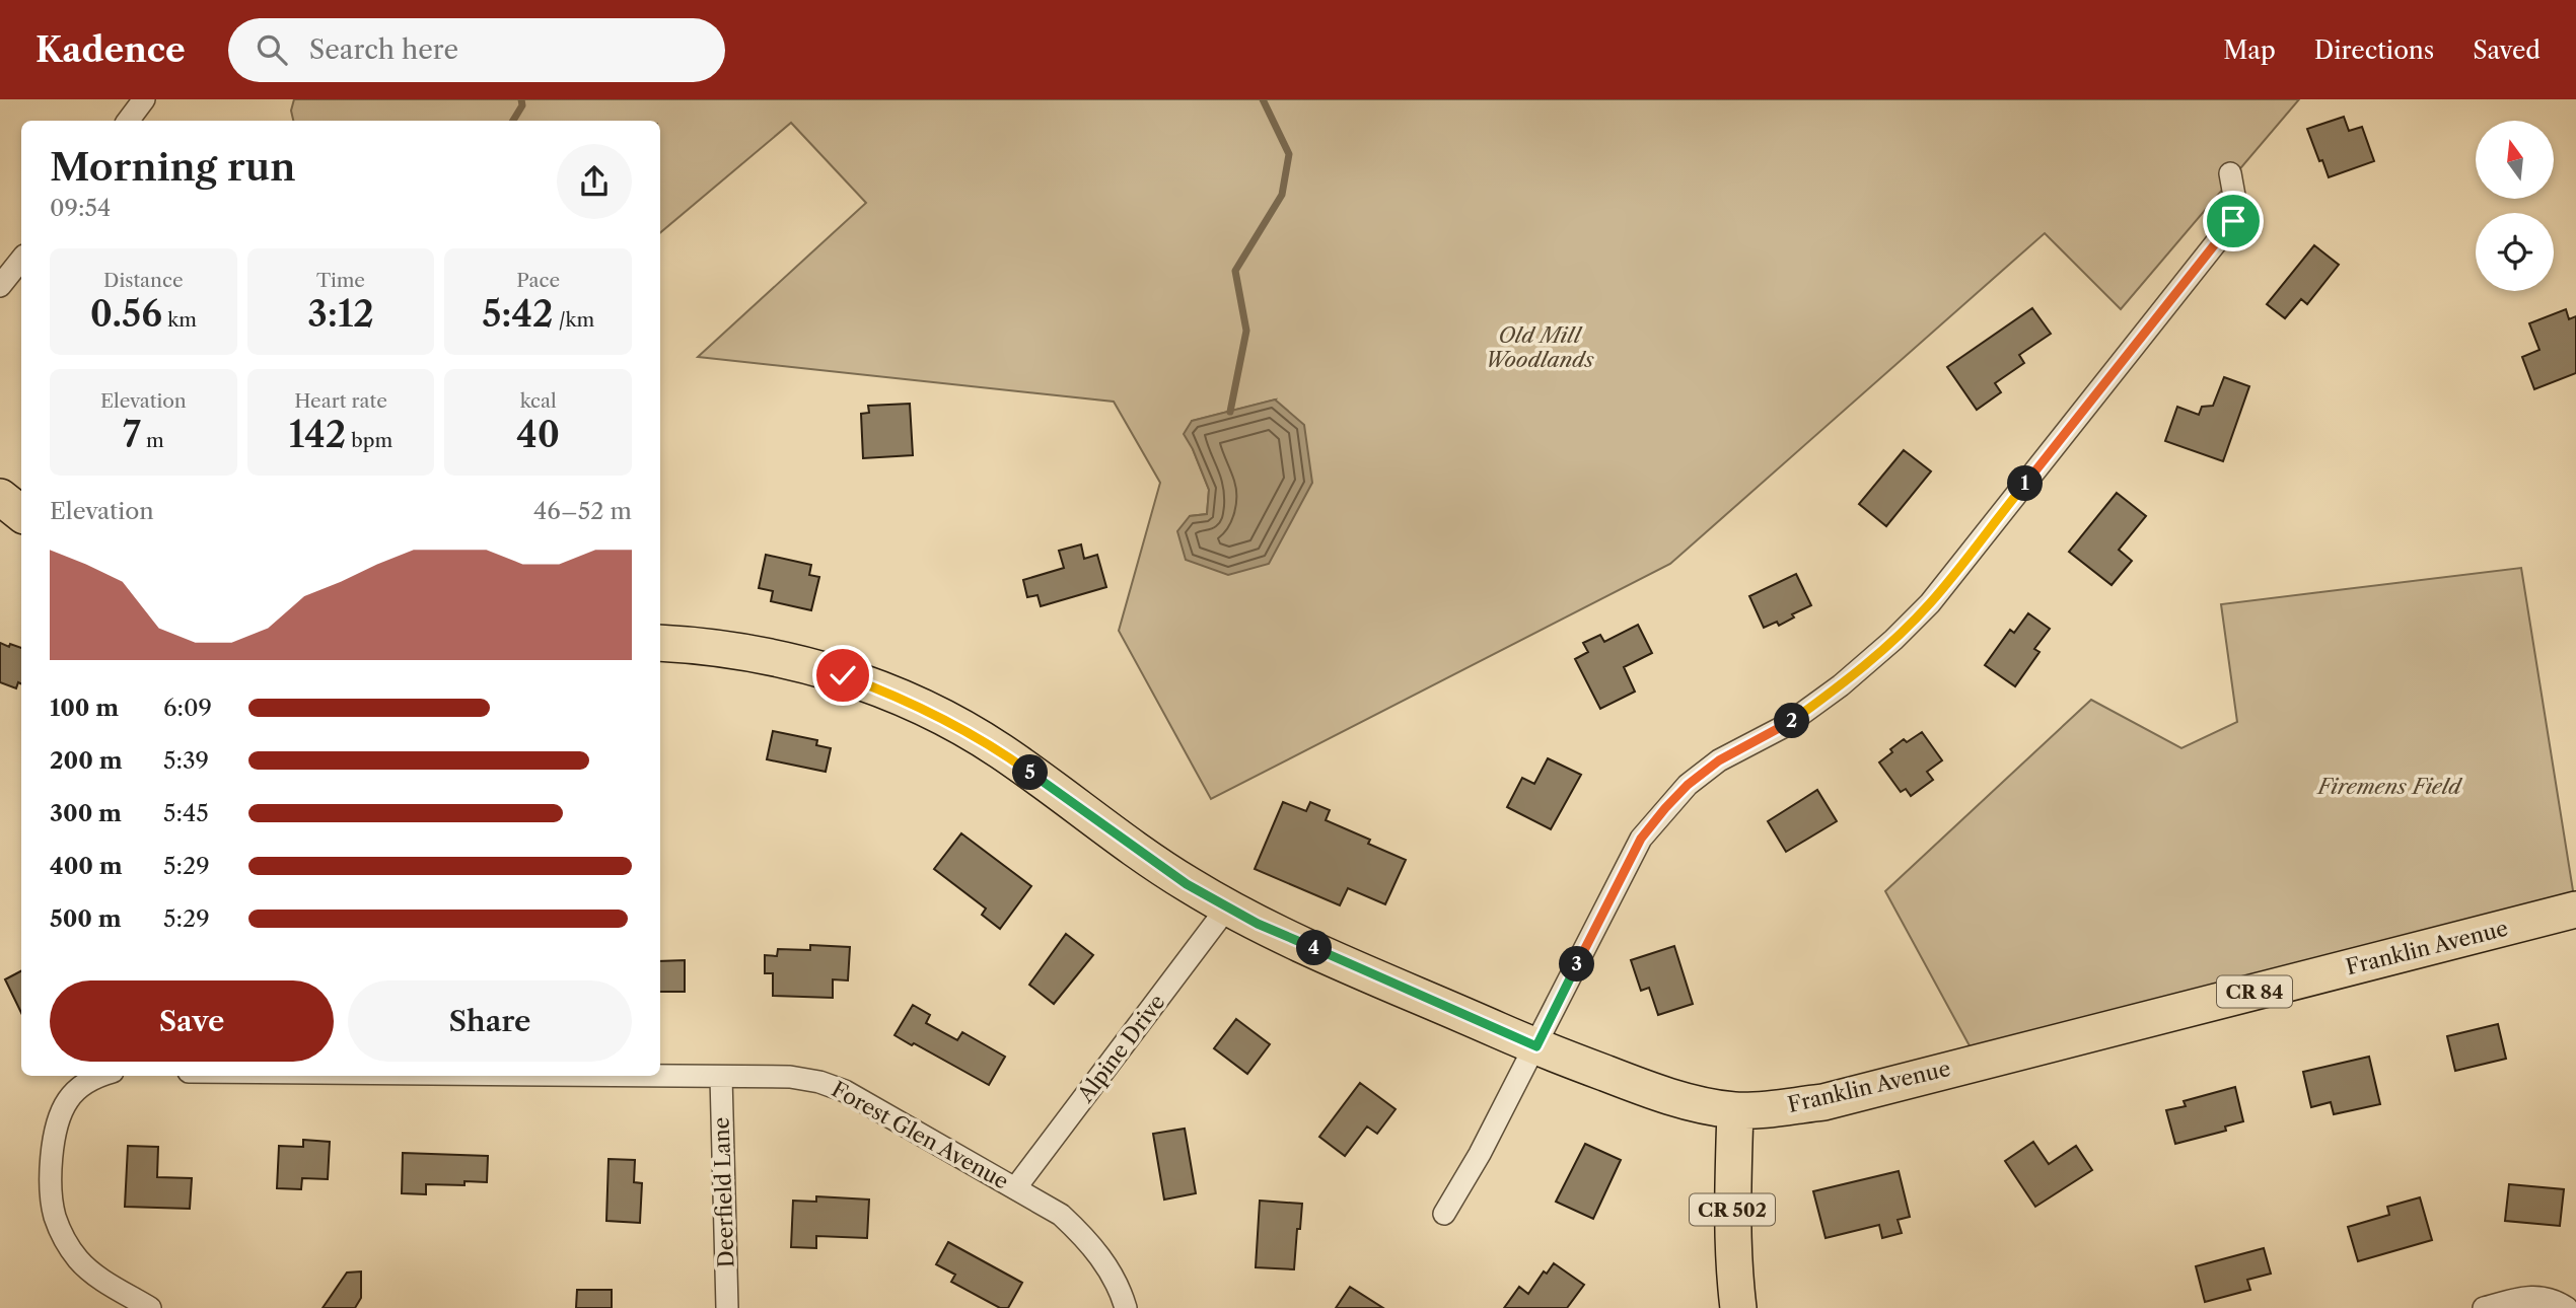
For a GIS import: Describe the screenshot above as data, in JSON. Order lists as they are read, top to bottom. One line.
{"streets":{"main road":["Franklin Avenue","CR 84","CR 502"],"street":["Alpine Drive","Forest Glen Avenue","Deerfield Lane"]},"crossings":[["Franklin Avenue","Alpine Drive"],["Franklin Avenue","CR 502"],["Alpine Drive","Forest Glen Avenue"],["Forest Glen Avenue","Deerfield Lane"]],"parks":["Old Mill Woodlands","Firemens Field"],"north":"top","page":{"header":"Kadence","search":"Search here","nav":["Map","Directions","Saved"],"heading":["Morning run","09:54"],"stats":[["Distance","0.56 km"],["Time","3:12"],["Pace","5:42 /km"],["Elevation","7 m"],["Heart rate","142 bpm"],["kcal","40"]],"pins":["1","2","5","4","3"],"chart":["Elevation","46–52 m"],"list":[{"name":"100 m","note":"6:09"},{"name":"200 m","note":"5:39"},{"name":"300 m","note":"5:45"},{"name":"400 m","note":"5:29"},{"name":"500 m","note":"5:29"}],"buttons":["Save","Share"]}}
